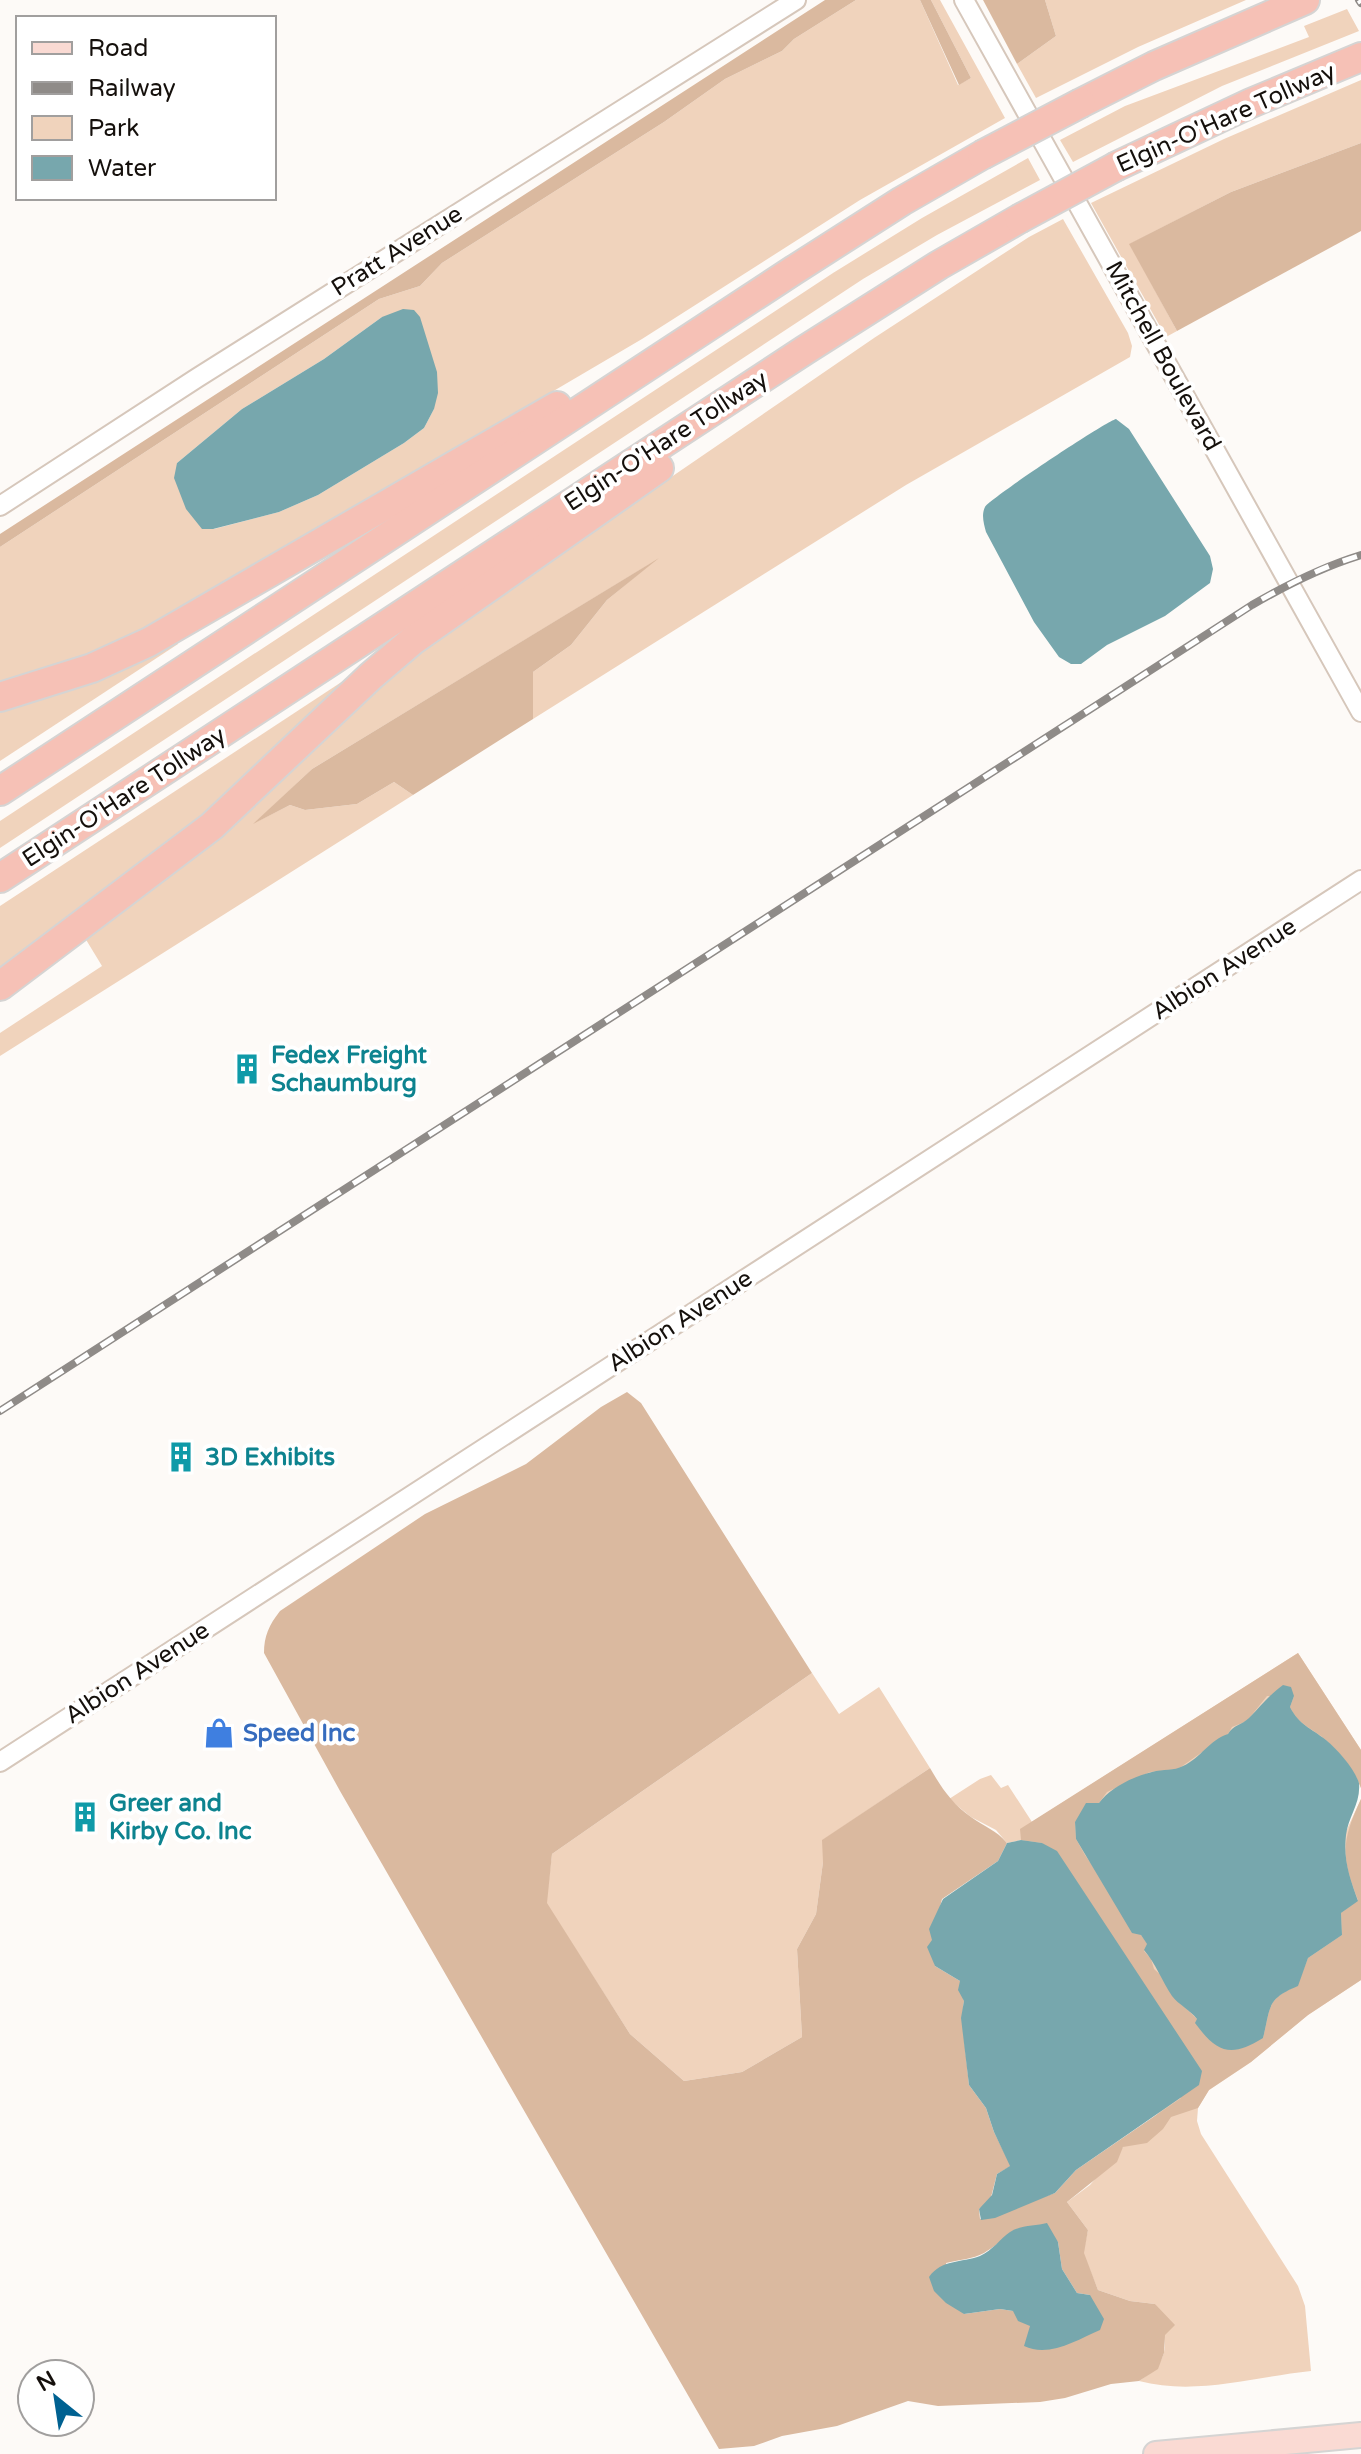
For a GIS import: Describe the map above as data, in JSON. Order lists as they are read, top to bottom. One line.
{"streets":{"highway":["Elgin-O'Hare Tollway"],"street":["Pratt Avenue","Mitchell Boulevard","Albion Avenue"]},"places":{"building":["Fedex Freight Schaumburg","3D Exhibits","Greer and Kirby Co. Inc"],"shop":["Speed Inc"]},"legend":["Road","Railway","Park","Water"],"north":"top left"}
